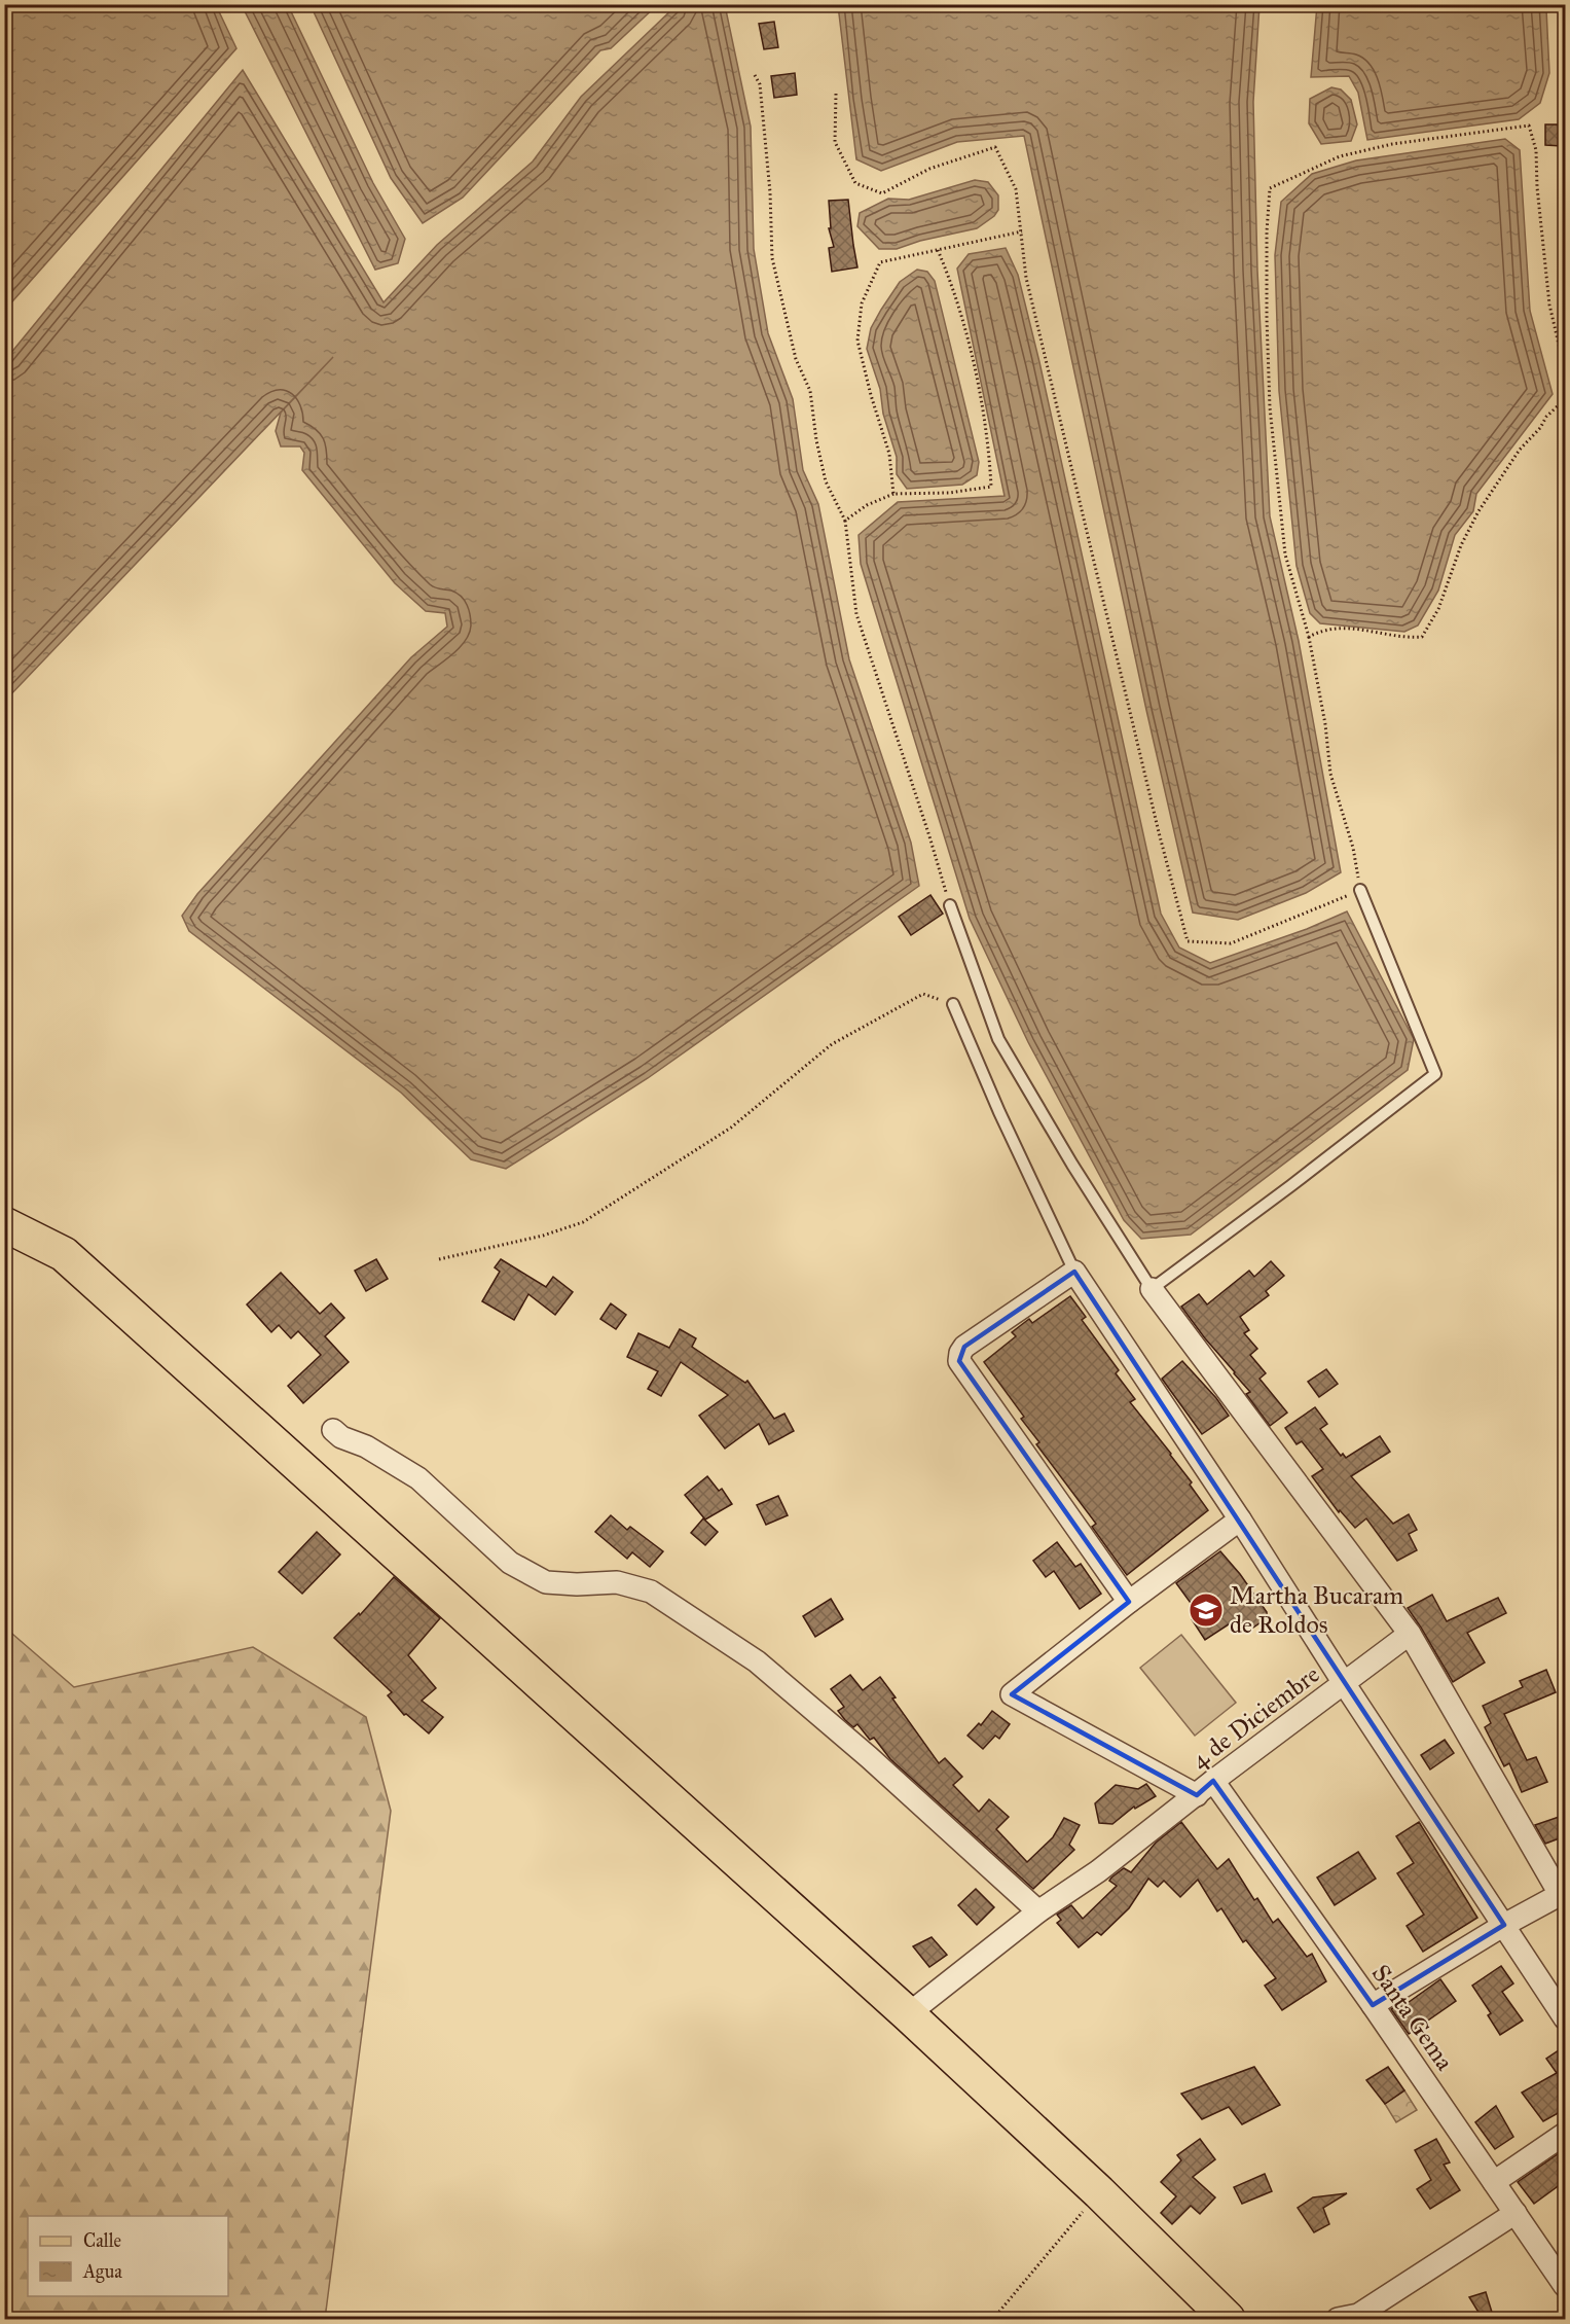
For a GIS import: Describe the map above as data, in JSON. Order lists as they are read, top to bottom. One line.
{"streets":{"street":["4 de Diciembre","Santa Gema"]},"crossings":[["4 de Diciembre","Santa Gema"]],"places":{"school or university":["Martha Bucaram de Roldos"]},"legend":["Calle","Agua"]}
